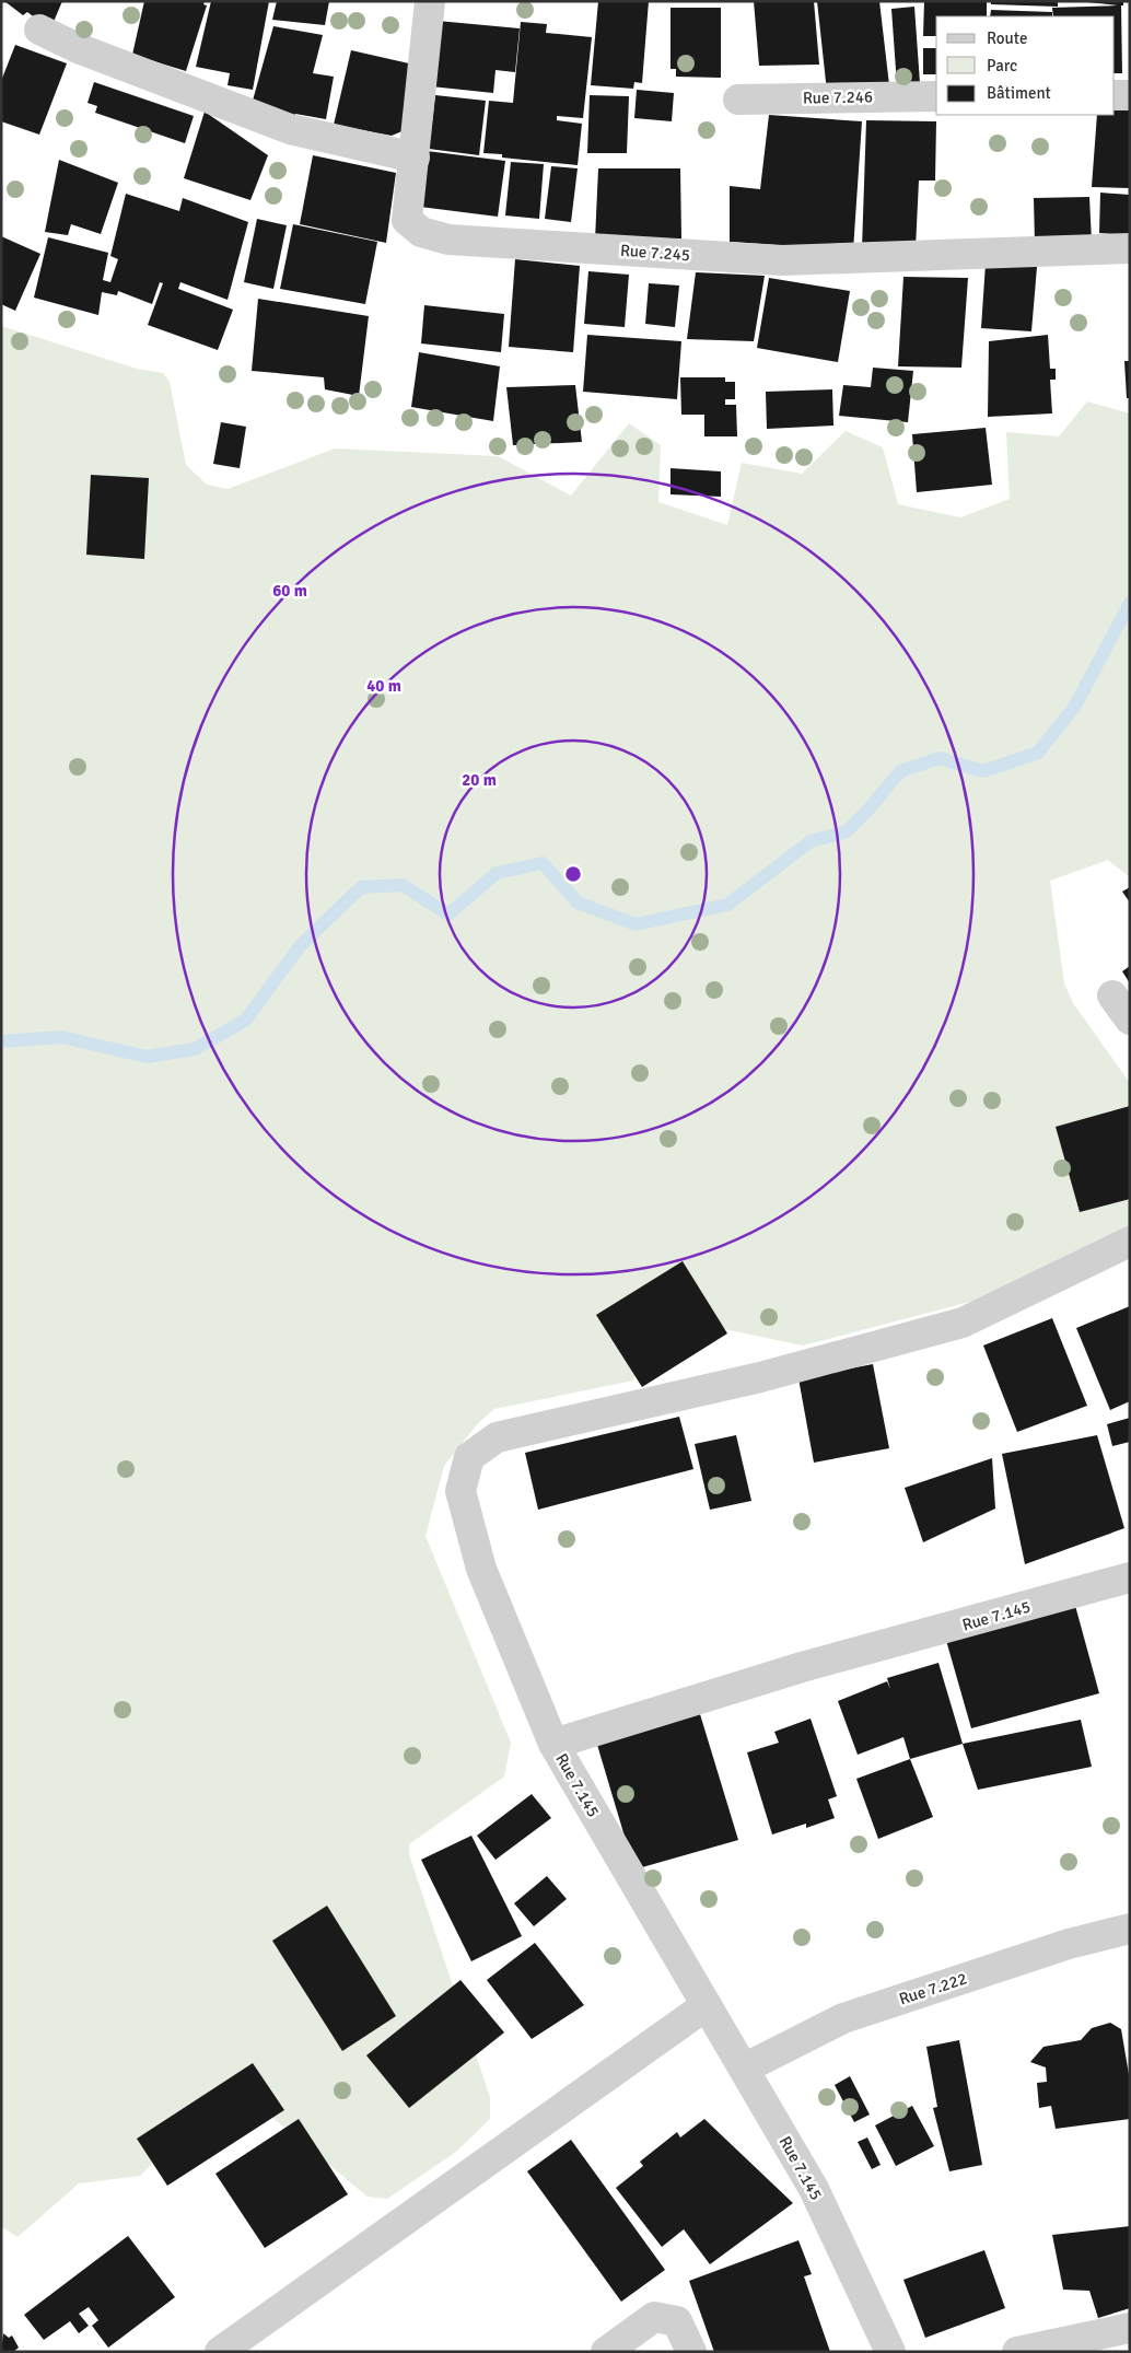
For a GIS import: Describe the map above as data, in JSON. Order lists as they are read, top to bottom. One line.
{"streets":{"street":["Rue 7.246","Rue 7.245","Rue 7.145","Rue 7.222"]},"crossings":[["Rue 7.145","Rue 7.222"]],"legend":["Route","Parc","Bâtiment"],"rings":["60 m","40 m","20 m"]}
